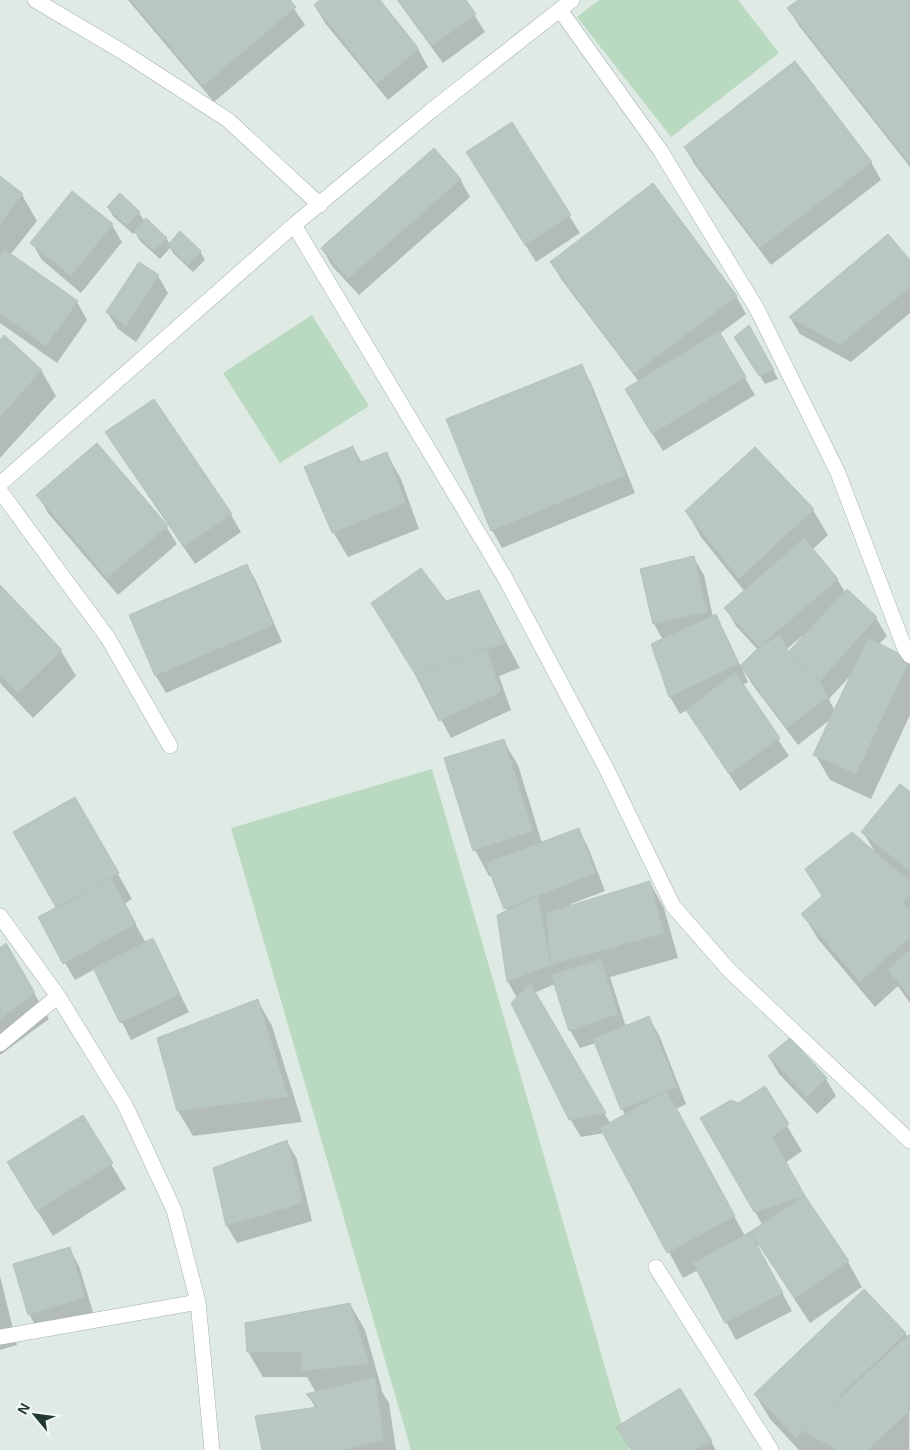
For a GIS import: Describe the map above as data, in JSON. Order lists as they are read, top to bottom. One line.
{"north":"top left"}
